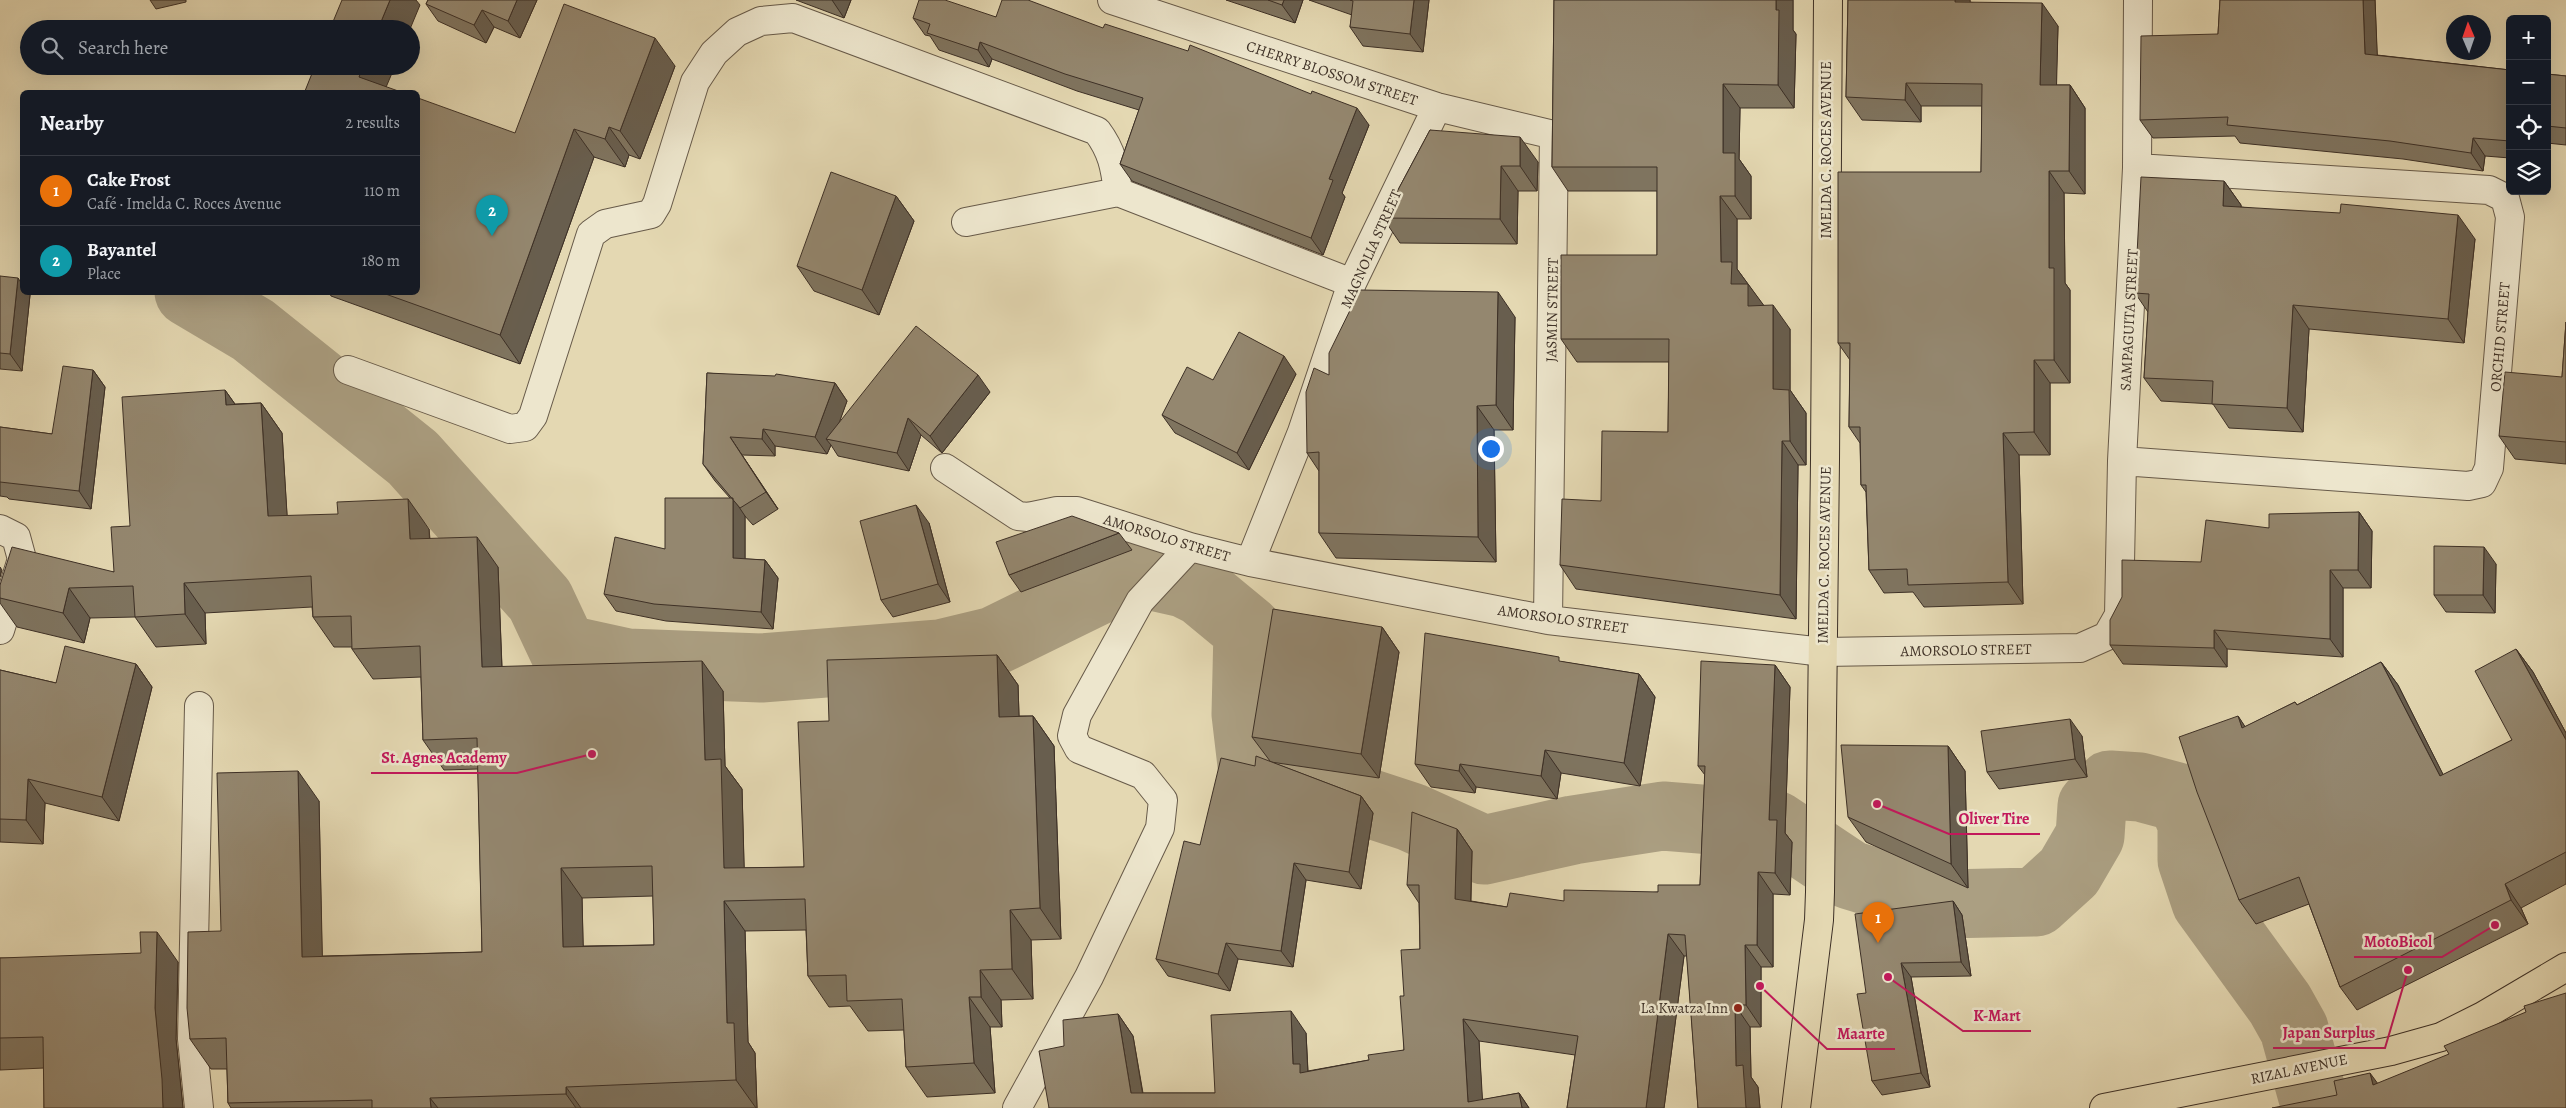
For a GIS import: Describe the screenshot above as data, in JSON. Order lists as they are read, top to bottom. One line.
{"streets":{"main road":["IMELDA C. ROCES AVENUE","RIZAL AVENUE"],"street":["CHERRY BLOSSOM STREET","MAGNOLIA STREET","JASMIN STREET","SAMPAGUITA STREET","ORCHID STREET","AMORSOLO STREET"]},"crossings":[["CHERRY BLOSSOM STREET","MAGNOLIA STREET"],["CHERRY BLOSSOM STREET","JASMIN STREET"],["IMELDA C. ROCES AVENUE","AMORSOLO STREET"],["MAGNOLIA STREET","AMORSOLO STREET"],["JASMIN STREET","AMORSOLO STREET"],["SAMPAGUITA STREET","ORCHID STREET"],["SAMPAGUITA STREET","AMORSOLO STREET"]],"places":["St. Agnes Academy","Oliver Tire","MotoBicol","Japan Surplus","K-Mart","Maarte","La Kwatza Inn"],"north":"top","page":{"map_buttons":["+","−"],"search":"Search here","heading":["Nearby","2 results"],"list":[{"mark":"1","name":"Cake Frost","note":"Café · Imelda C. Roces Avenue","value":"110 m"},{"mark":"2","name":"Bayantel","note":"Place","value":"180 m"}],"pins":["2","1"]}}
